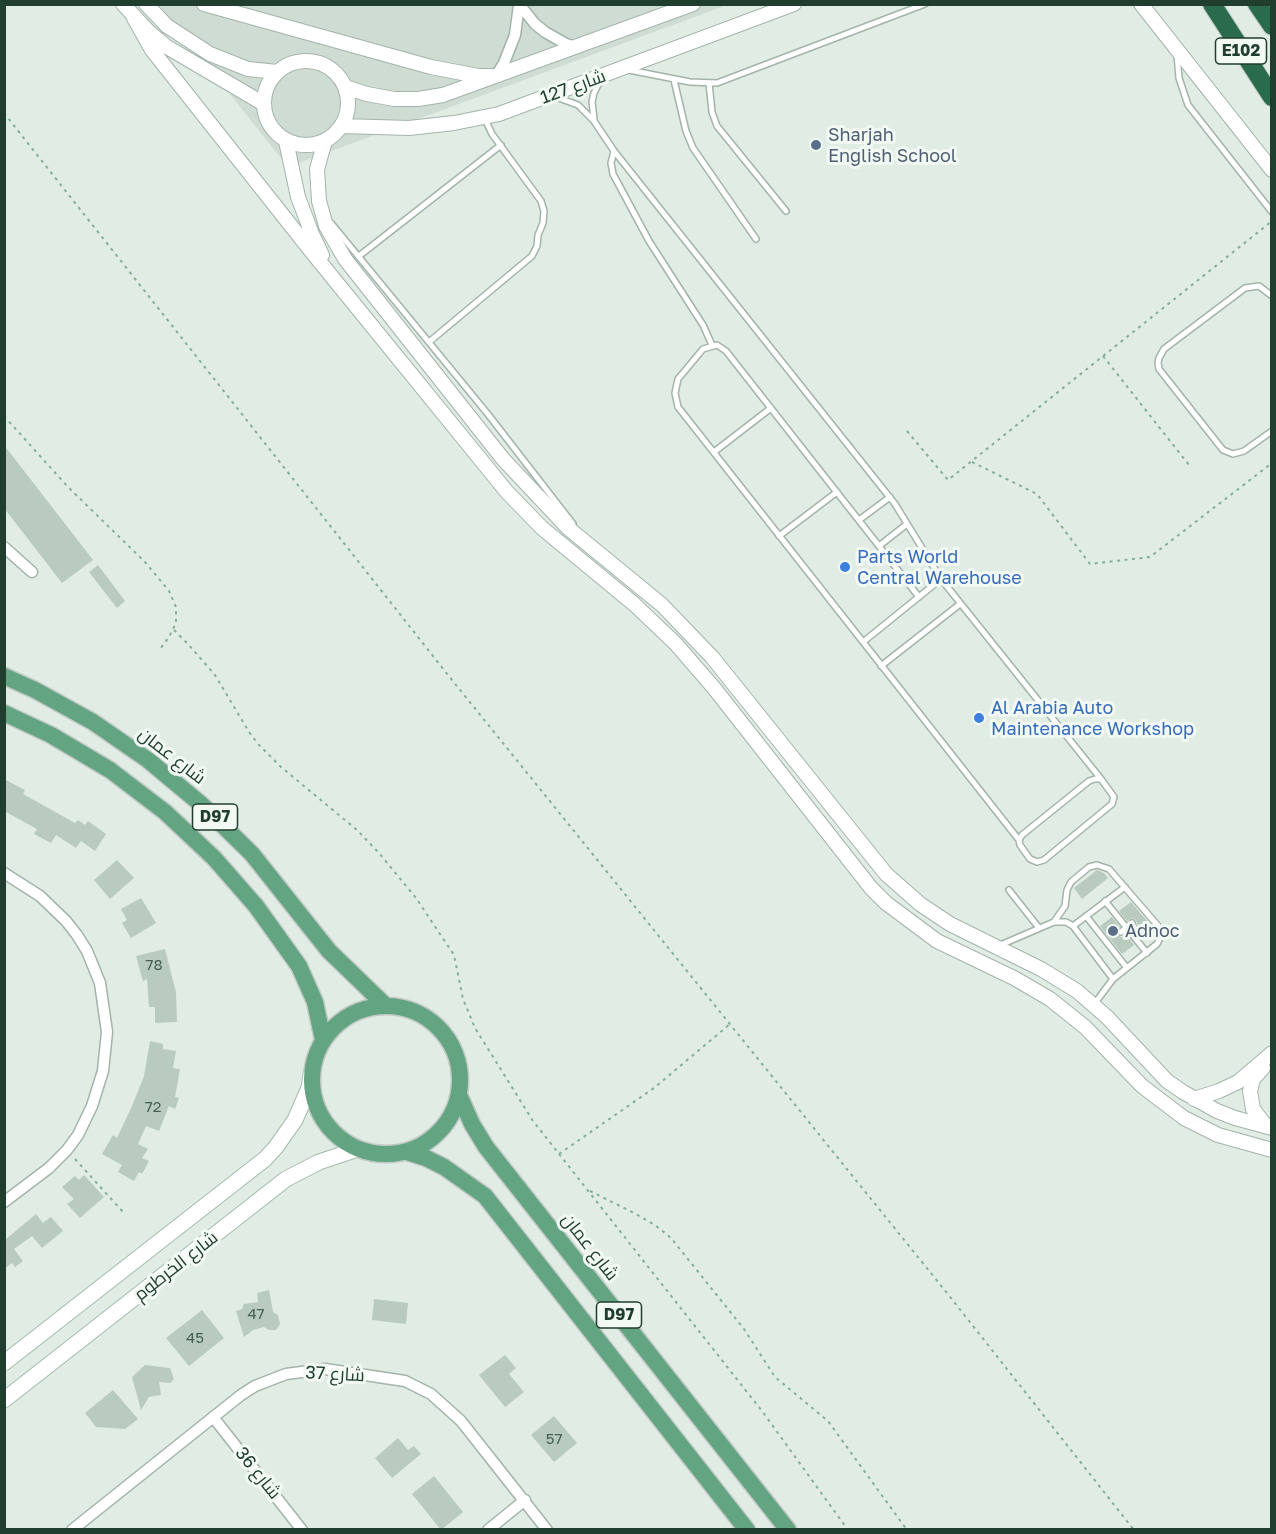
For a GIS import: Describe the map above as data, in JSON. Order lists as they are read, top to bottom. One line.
{"streets":{"highway":["E102"],"main road":["شارع عمان","D97","شارع الخرطوم"],"street":["شارع 127","شارع 37","شارع 36"]},"crossings":[["شارع عمان","D97"],["شارع عمان","شارع الخرطوم"],["D97","شارع الخرطوم"],["شارع 37","شارع 36"]],"places":["Sharjah English School","Parts World Central Warehouse","Al Arabia Auto Maintenance Workshop","Adnoc"],"house_numbers":["78","72","47","45","57"]}
